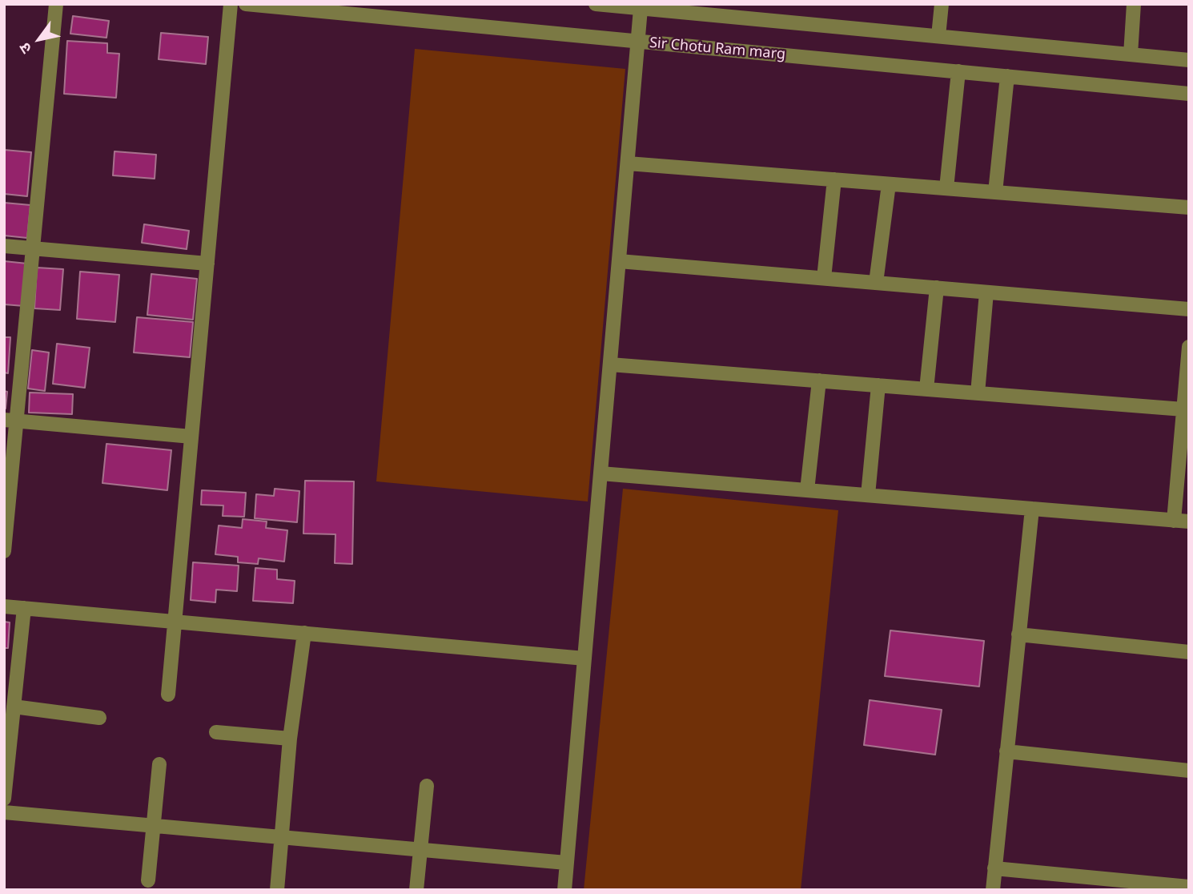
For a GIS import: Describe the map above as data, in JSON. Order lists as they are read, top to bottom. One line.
{"streets":{"street":["Sir Chotu Ram marg"]},"north":"bottom left"}
